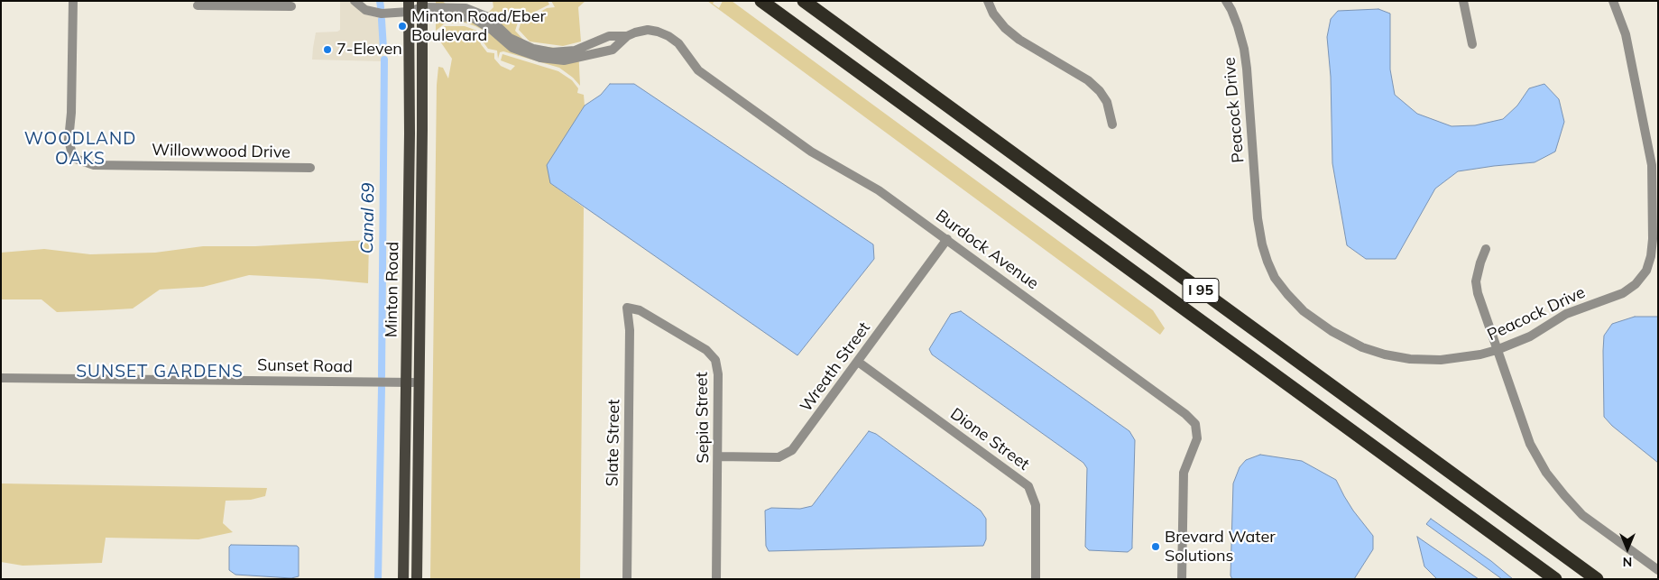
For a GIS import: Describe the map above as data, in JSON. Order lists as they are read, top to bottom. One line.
{"streets":{"highway":["I 95"],"main road":["Minton Road"],"street":["Peacock Drive","Willowwood Drive","Burdock Avenue","Sunset Road","Wreath Street","Sepia Street","Dione Street","Slate Street"]},"crossings":[["Burdock Avenue","Minton Road"],["Burdock Avenue","Wreath Street"],["Minton Road","Sunset Road"],["Wreath Street","Sepia Street"],["Wreath Street","Dione Street"],["Sepia Street","Slate Street"]],"districts":["WOODLAND OAKS","SUNSET GARDENS"],"water":["Canal 69"],"places":["Minton Road/Eber Boulevard","7-Eleven","Brevard Water Solutions"],"north":"bottom"}
